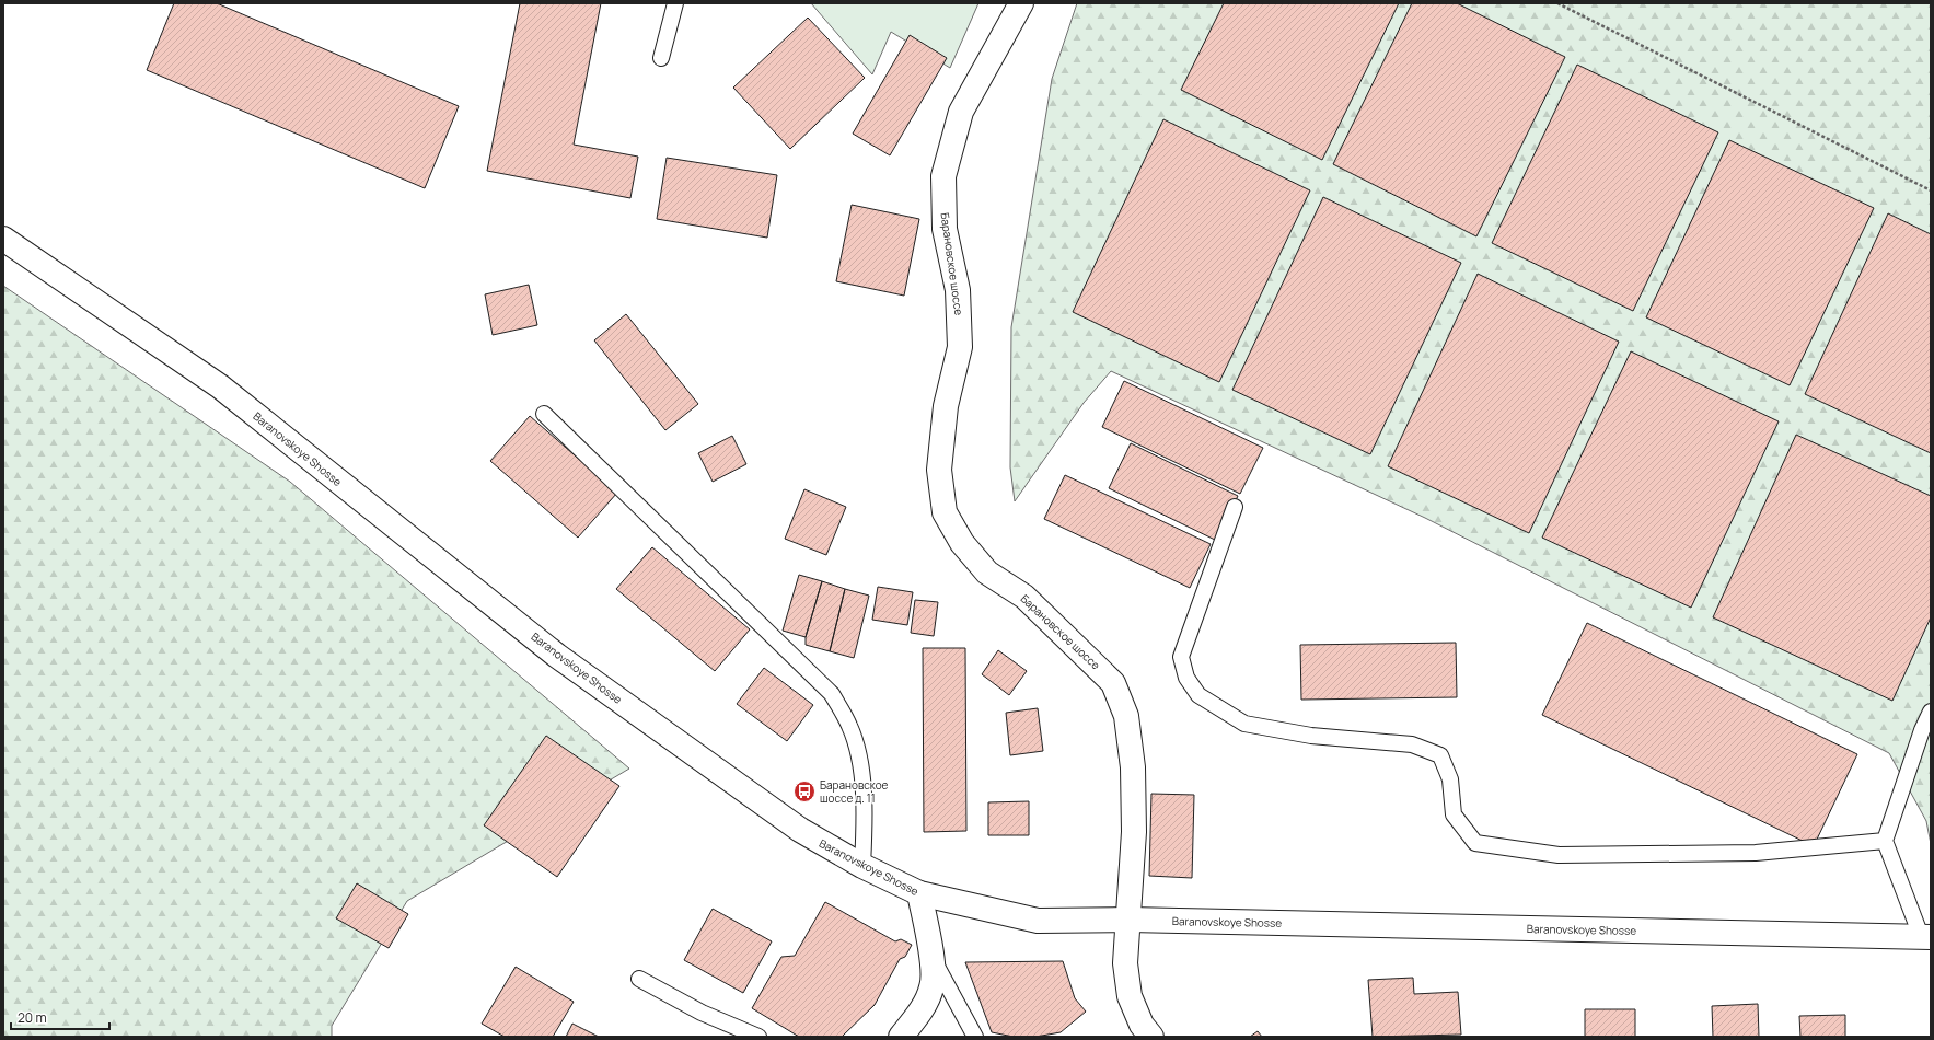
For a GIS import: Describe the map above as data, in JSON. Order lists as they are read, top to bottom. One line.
{"streets":{"main road":["Барановское шоссе","Baranovskoye Shosse"]},"crossings":[["Барановское шоссе","Baranovskoye Shosse"]],"places":{"bus stop":["Барановское шоссе д. 11"]},"scale_bar":"20 m"}
